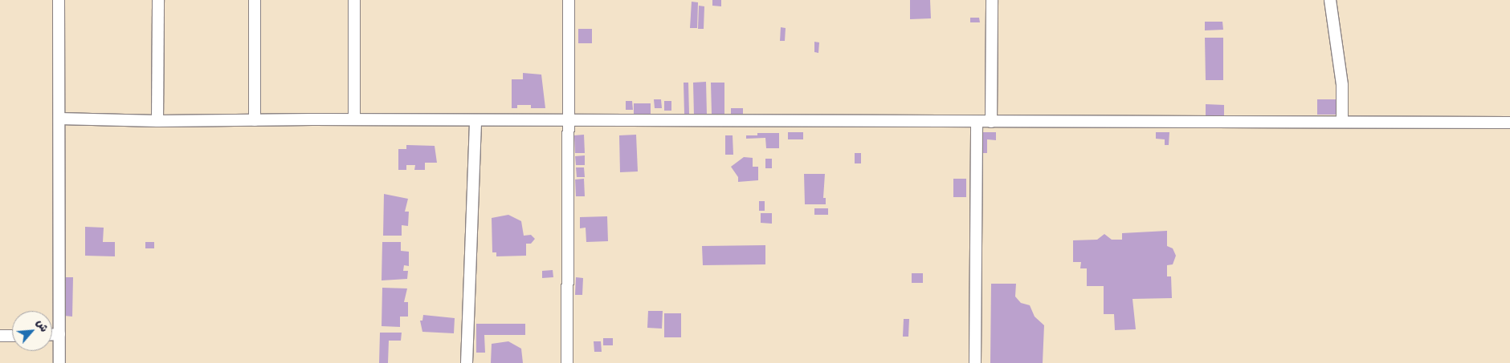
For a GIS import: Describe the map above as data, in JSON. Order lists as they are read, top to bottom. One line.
{"north":"top right"}
